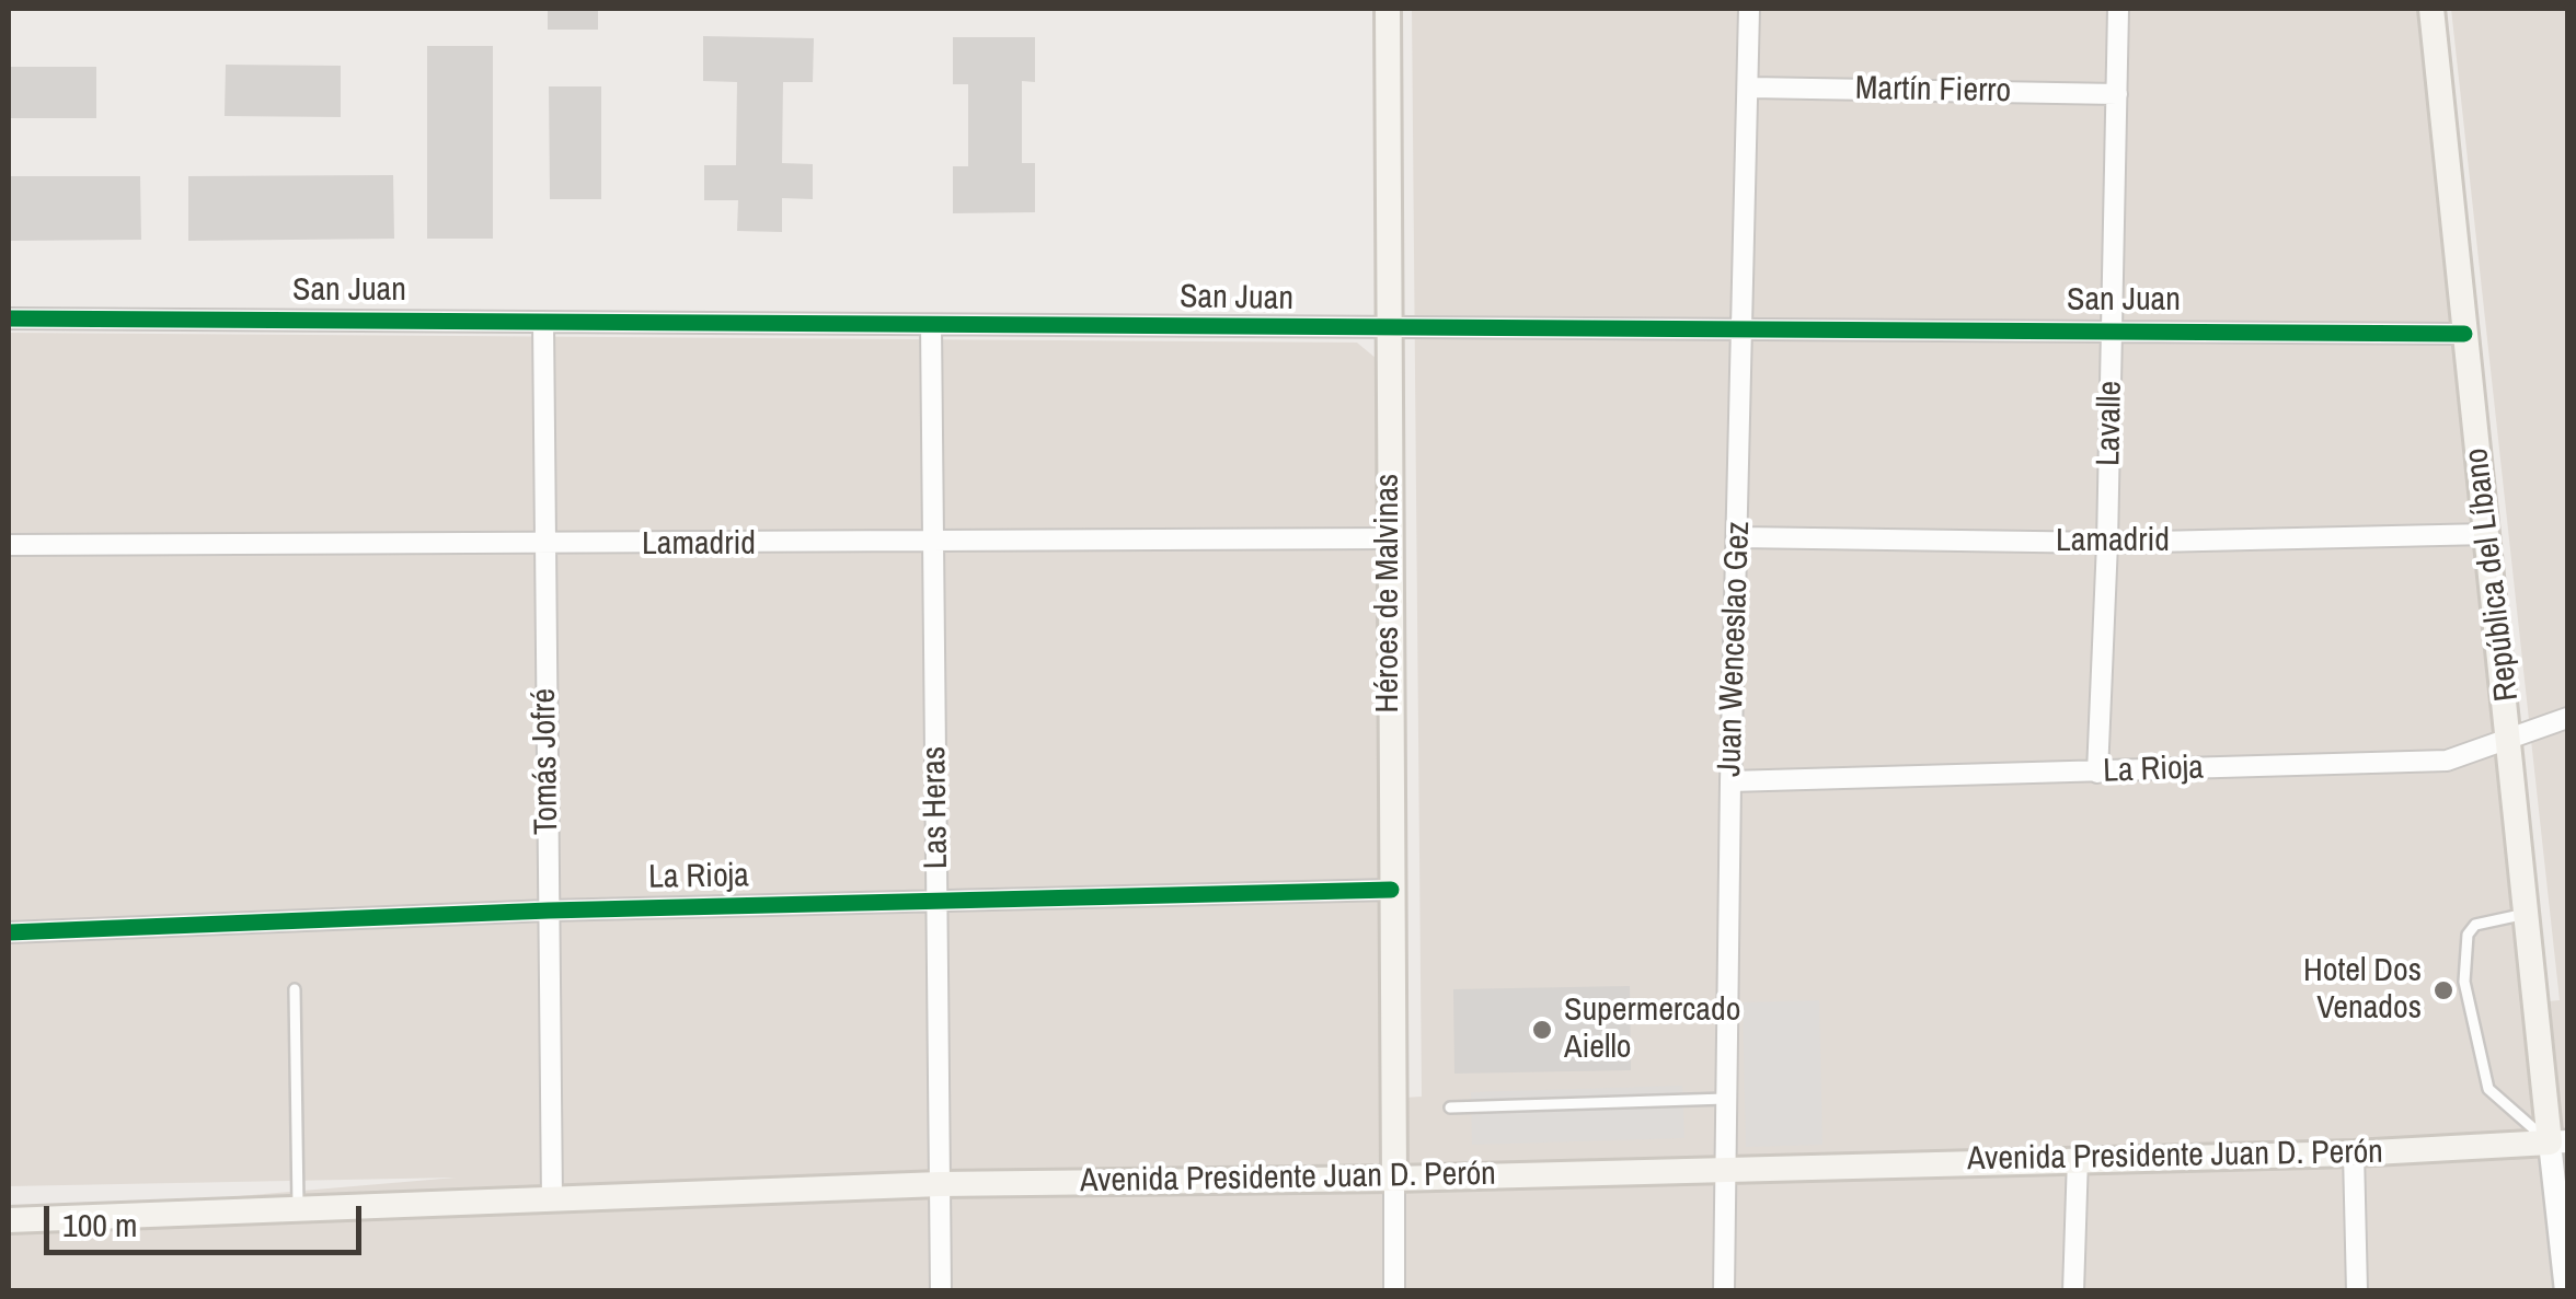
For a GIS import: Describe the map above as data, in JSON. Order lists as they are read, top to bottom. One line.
{"streets":{"main road":["República del Líbano","Héroes de Malvinas","Avenida Presidente Juan D. Perón"],"street":["Martín Fierro","San Juan","Lavalle","Lamadrid","Juan Wenceslao Gez","Tomás Jofré","La Rioja","Las Heras"]},"crossings":[["Martín Fierro","Lavalle"],["Martín Fierro","Juan Wenceslao Gez"],["San Juan","Lavalle"],["San Juan","República del Líbano"],["San Juan","Héroes de Malvinas"],["San Juan","Juan Wenceslao Gez"],["San Juan","Tomás Jofré"],["San Juan","Las Heras"],["Lavalle","Lamadrid"],["Lavalle","La Rioja"],["Lamadrid","República del Líbano"],["Lamadrid","Héroes de Malvinas"],["Lamadrid","Juan Wenceslao Gez"],["Lamadrid","Tomás Jofré"],["Lamadrid","Las Heras"],["República del Líbano","La Rioja"],["República del Líbano","Avenida Presidente Juan D. Perón"],["Héroes de Malvinas","La Rioja"],["Héroes de Malvinas","Avenida Presidente Juan D. Perón"],["Juan Wenceslao Gez","La Rioja"],["Juan Wenceslao Gez","Avenida Presidente Juan D. Perón"],["Tomás Jofré","La Rioja"],["Tomás Jofré","Avenida Presidente Juan D. Perón"],["La Rioja","Las Heras"],["Las Heras","Avenida Presidente Juan D. Perón"]],"places":["Hotel Dos Venados","Supermercado Aiello"],"scale_bar":"100 m"}
